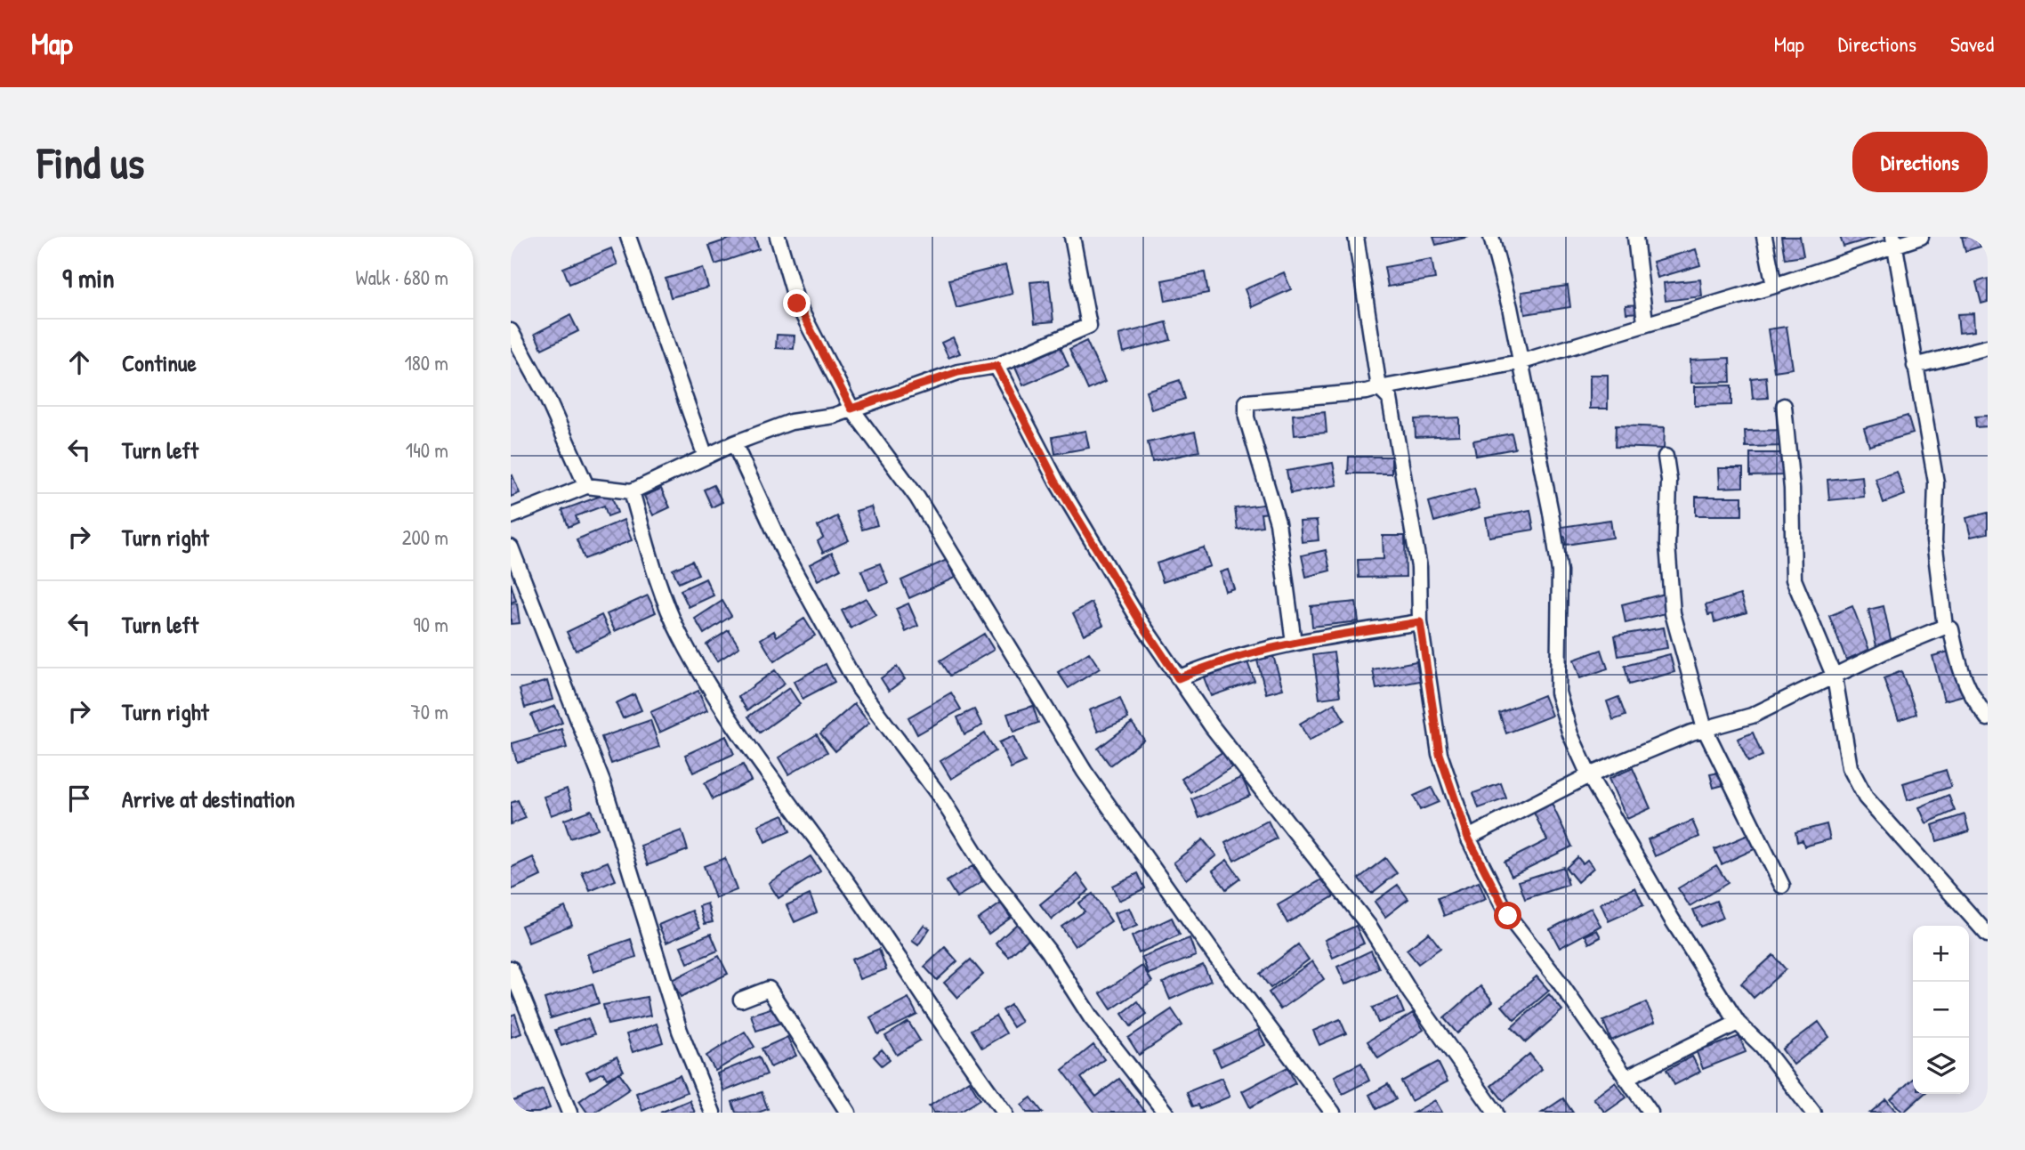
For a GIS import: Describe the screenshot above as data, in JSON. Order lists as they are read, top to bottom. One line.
{"page":{"header":"Map","nav":["Map","Directions","Saved"],"buttons":"Directions","title":"Find us","heading":["9 min","Walk · 680 m"],"list":[["Continue","180 m"],["Turn left","140 m"],["Turn right","200 m"],["Turn left","90 m"],["Turn right","70 m"],"Arrive at destination"],"map_buttons":["+","−"]}}
